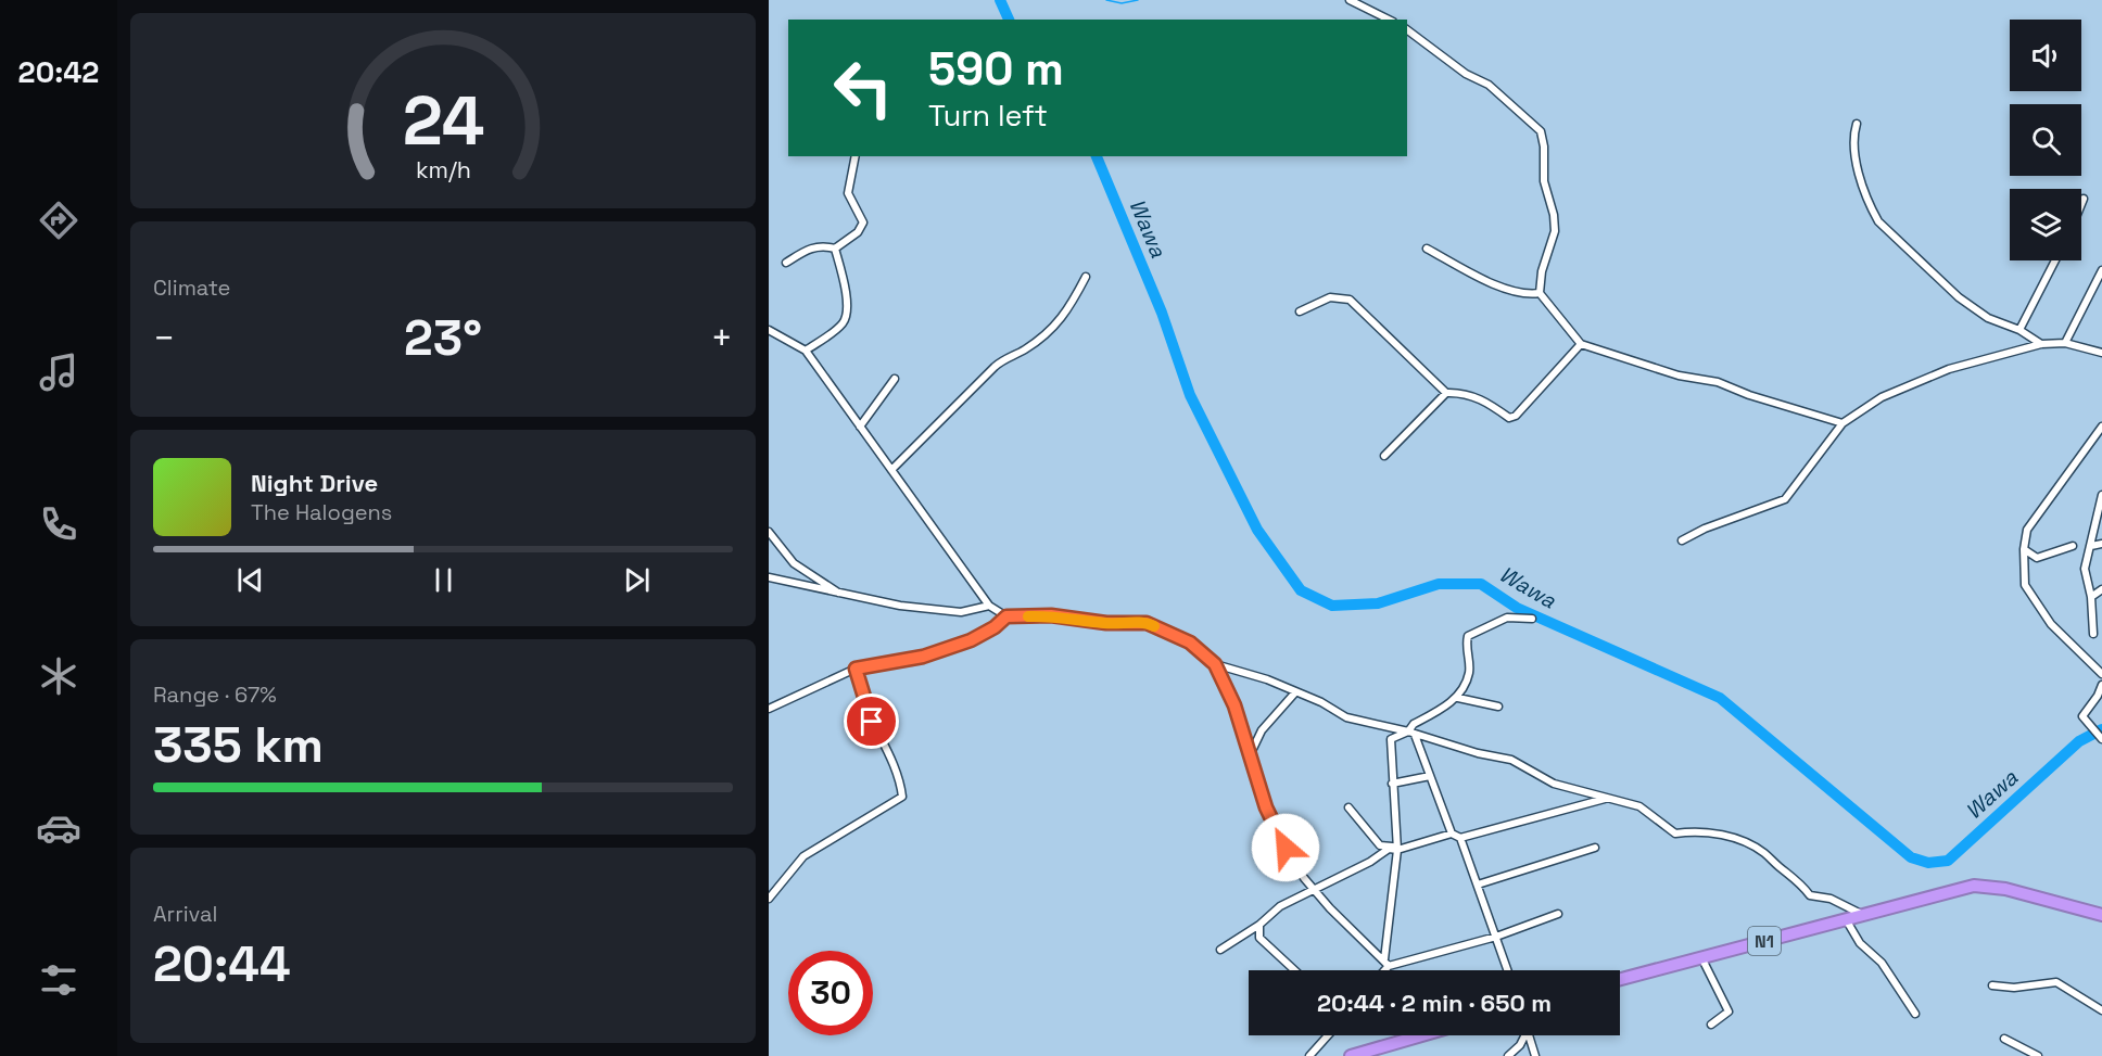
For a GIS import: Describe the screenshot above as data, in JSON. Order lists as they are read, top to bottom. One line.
{"streets":{"highway":["N1"]},"water":["Wawa"],"page":{"tabs":"20:42","turn":["590 m","Turn left"],"tile":["Climate",["Range · 67%","335 km"],["Arrival","20:44"]],"heat":["−","23°","+"],"song":["Night Drive","The Halogens"],"limit":"30","trip":"20:44 · 2 min · 650 m","gauge":["24","km/h"]}}
